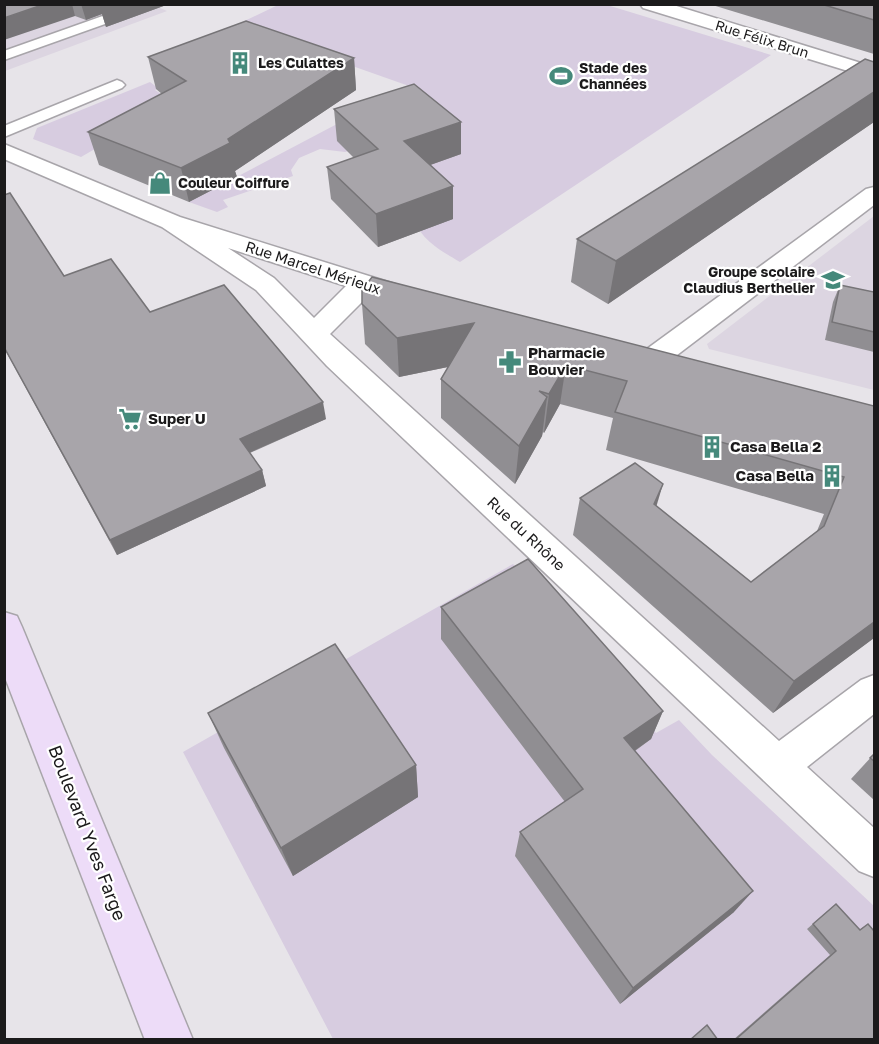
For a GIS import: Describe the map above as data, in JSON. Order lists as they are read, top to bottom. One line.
{"streets":{"street":["Rue Félix Brun","Rue Marcel Mérieux","Rue du Rhône","Boulevard Yves Farge"]},"crossings":[["Rue Marcel Mérieux","Rue du Rhône"]],"places":{"building":["Les Culattes","Casa Bella 2","Casa Bella"],"sports":["Stade des Channées"],"shop":["Couleur Coiffure"],"school or university":["Groupe scolaire Claudius Berthelier"],"pharmacy":["Pharmacie Bouvier"],"supermarket":["Super U"]}}
